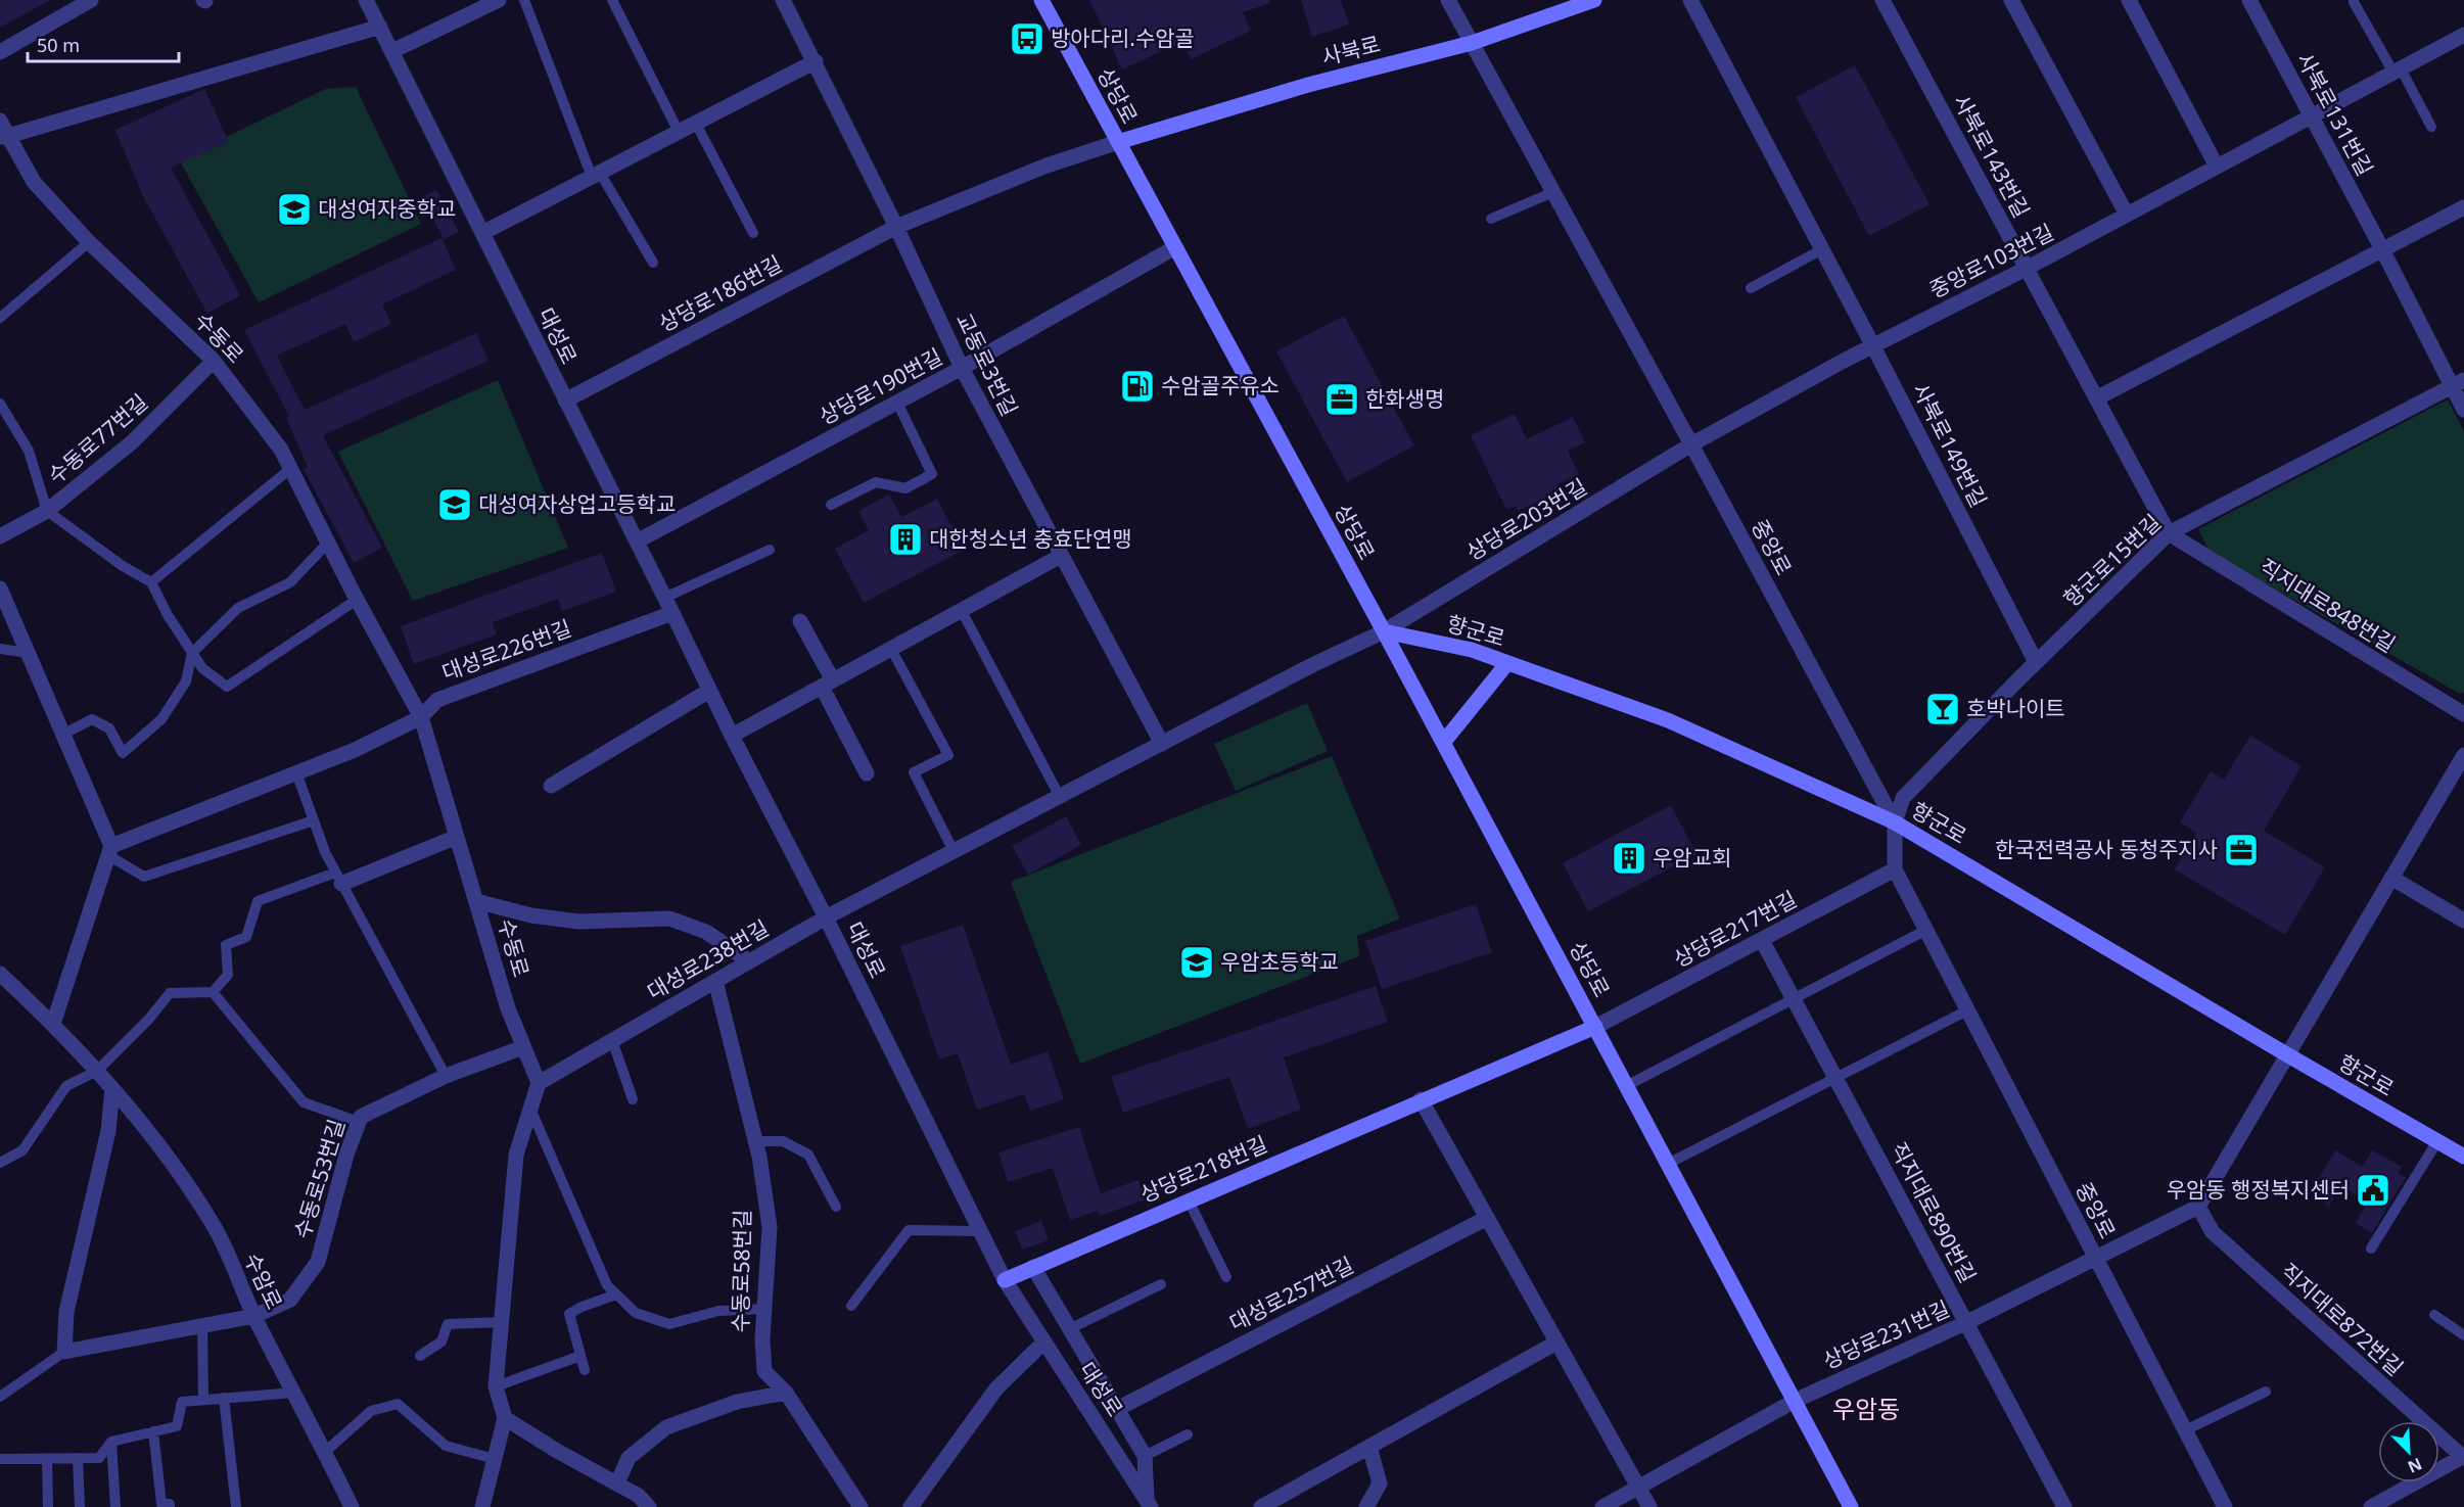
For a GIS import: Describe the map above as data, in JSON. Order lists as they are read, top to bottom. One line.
{"streets":{"street":["사북로","상당로","사북로131번길","사북로143번길","중앙로103번길","상당로186번길","대성로","수동로","교동로3번길","상당로190번길","수동로77번길","사북로149번길","상당로203번길","중앙로","향군로15번길","직지대로848번길","향군로","대성로226번길","상당로217번길","대성로238번길","상당로218번길","수동로53번길","직지대로890번길","수동로58번길","수암로","대성로257번길","직지대로872번길","상당로231번길"]},"crossings":[["사북로","상당로"],["사북로","상당로186번길"],["사북로","중앙로"],["상당로","상당로186번길"],["상당로","상당로190번길"],["상당로","상당로203번길"],["상당로","향군로"],["상당로","상당로217번길"],["상당로","상당로218번길"],["상당로","상당로231번길"],["사북로131번길","중앙로103번길"],["사북로131번길","향군로15번길"],["사북로143번길","중앙로103번길"],["사북로143번길","향군로15번길"],["사북로143번길","직지대로848번길"],["중앙로103번길","사북로149번길"],["중앙로103번길","상당로203번길"],["중앙로103번길","중앙로"],["상당로186번길","대성로"],["상당로186번길","교동로3번길"],["대성로","상당로190번길"],["대성로","대성로226번길"],["대성로","대성로238번길"],["대성로","상당로218번길"],["수동로","수동로77번길"],["수동로","대성로226번길"],["수동로","대성로238번길"],["수동로","수동로53번길"],["교동로3번길","상당로190번길"],["교동로3번길","상당로203번길"],["사북로149번길","향군로15번길"],["상당로203번길","중앙로"],["상당로203번길","향군로"],["상당로203번길","대성로238번길"],["중앙로","향군로15번길"],["중앙로","향군로"],["중앙로","상당로217번길"],["중앙로","상당로231번길"],["향군로15번길","직지대로848번길"],["향군로15번길","향군로"],["상당로217번길","상당로218번길"],["상당로217번길","직지대로890번길"],["대성로238번길","수동로58번길"],["수동로53번길","수암로"],["직지대로890번길","상당로231번길"],["직지대로872번길","상당로231번길"]],"districts":["우암동"],"places":{"bus stop":["방아다리.수암골"],"school or university":["대성여자중학교","대성여자상업고등학교","우암초등학교"],"fuel station":["수암골주유소"],"office":["한화생명","한국전력공사 동청주지사"],"building":["대한청소년 충효단연맹","우암교회"],"bar":["호박나이트"],"public building":["우암동 행정복지센터"]},"scale_bar":"50 m","north":"bottom right"}
